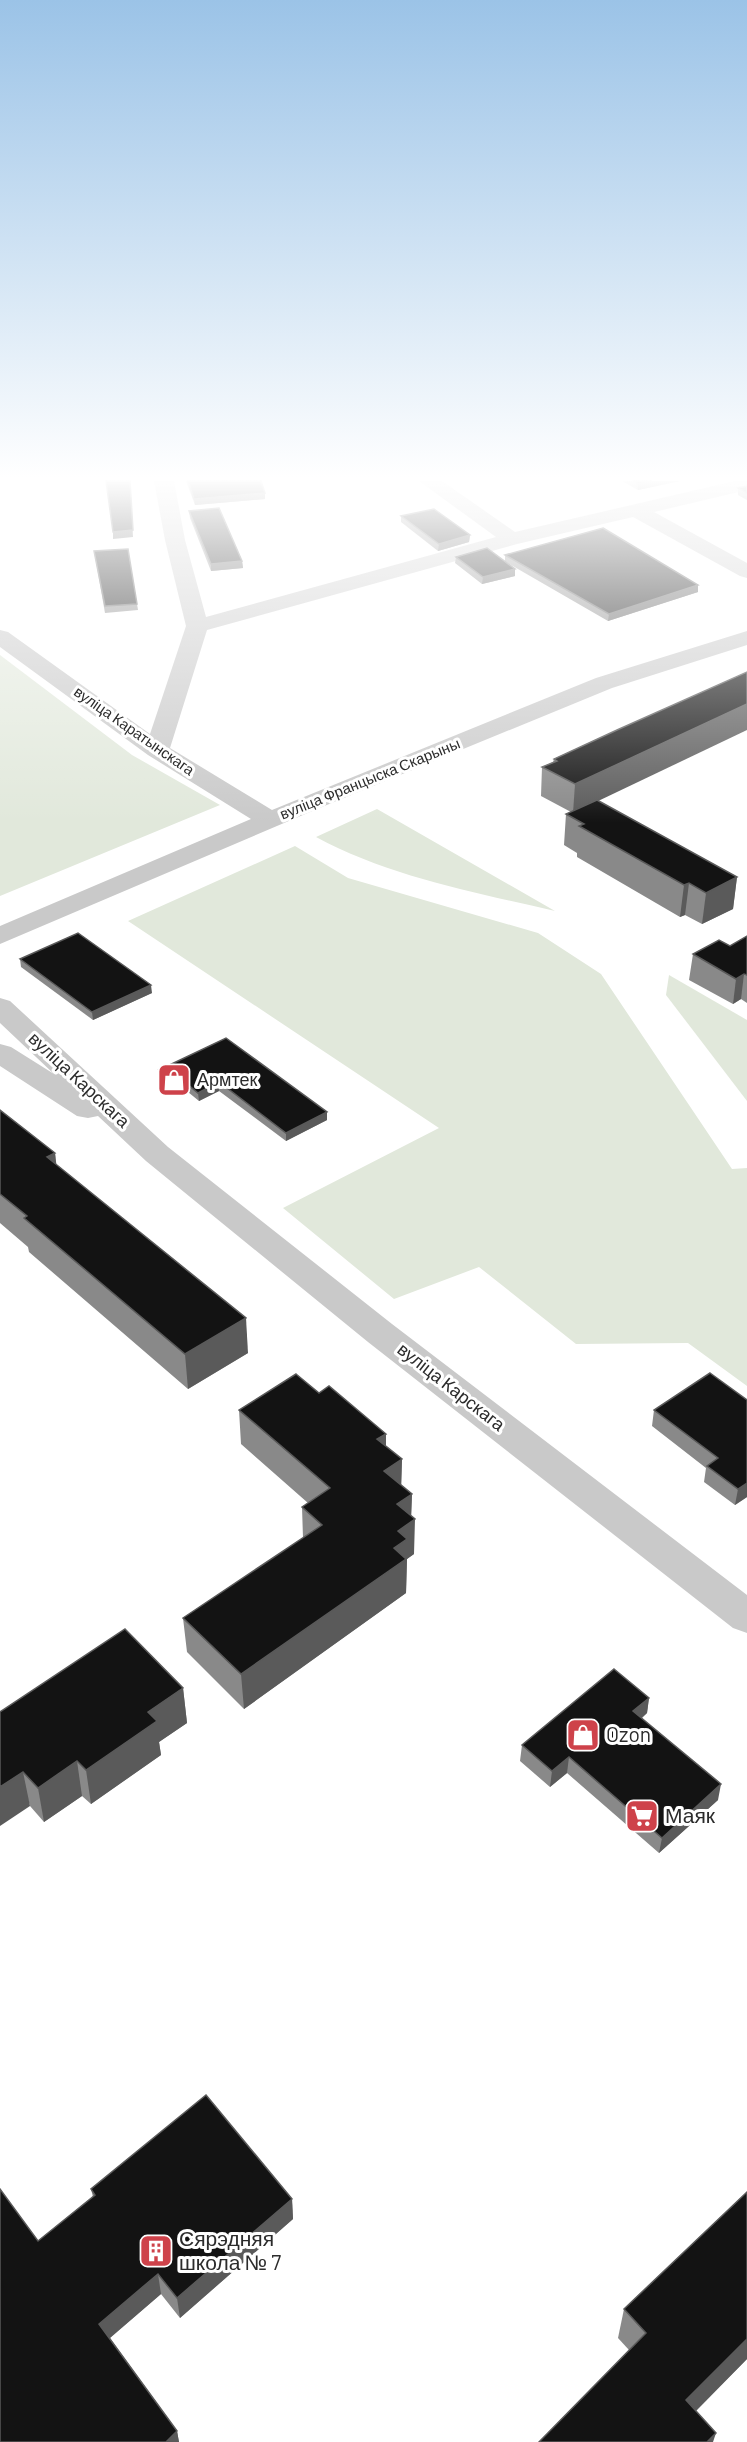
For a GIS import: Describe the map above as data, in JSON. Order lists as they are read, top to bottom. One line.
{"streets":{"street":["вуліца Каратынскага","вуліца Францыска Скарыны","вуліца Карскага"]},"crossings":[["вуліца Каратынскага","вуліца Францыска Скарыны"]],"places":{"shop":["Армтек","Ozon"],"supermarket":["Маяк"],"building":["Сярэдняя школа № 7"]}}
